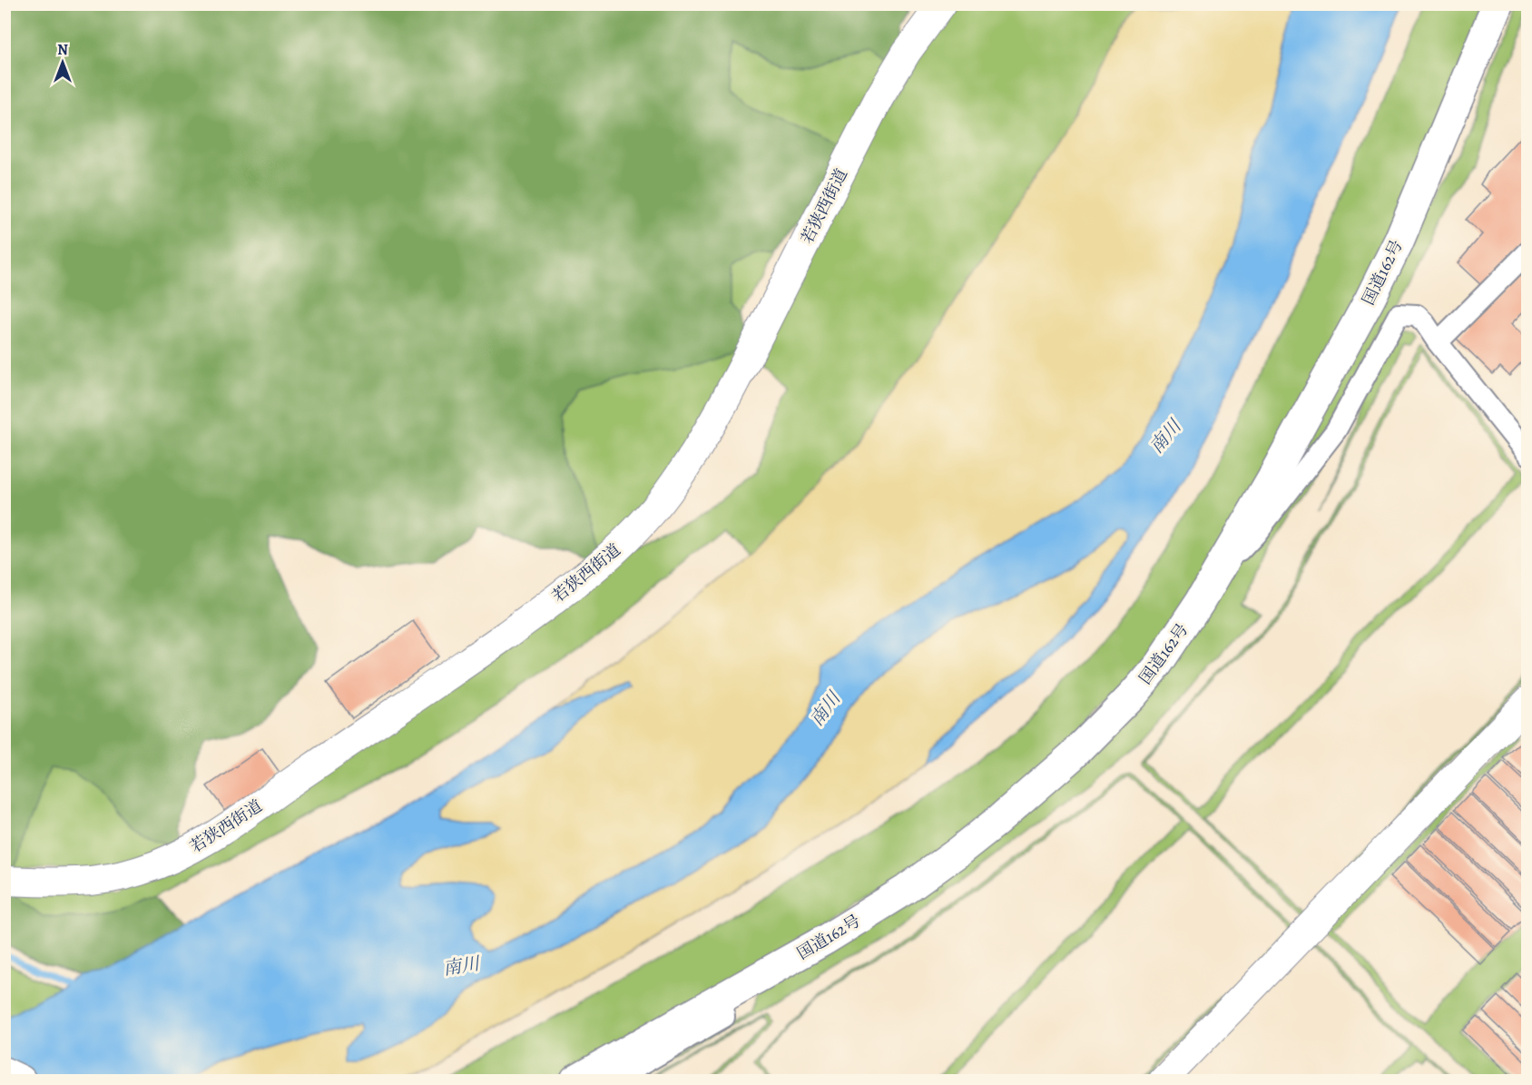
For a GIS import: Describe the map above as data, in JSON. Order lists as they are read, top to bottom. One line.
{"streets":{"highway":["国道162号"],"street":["若狭西街道"]},"water":["南川"],"north":"top"}
